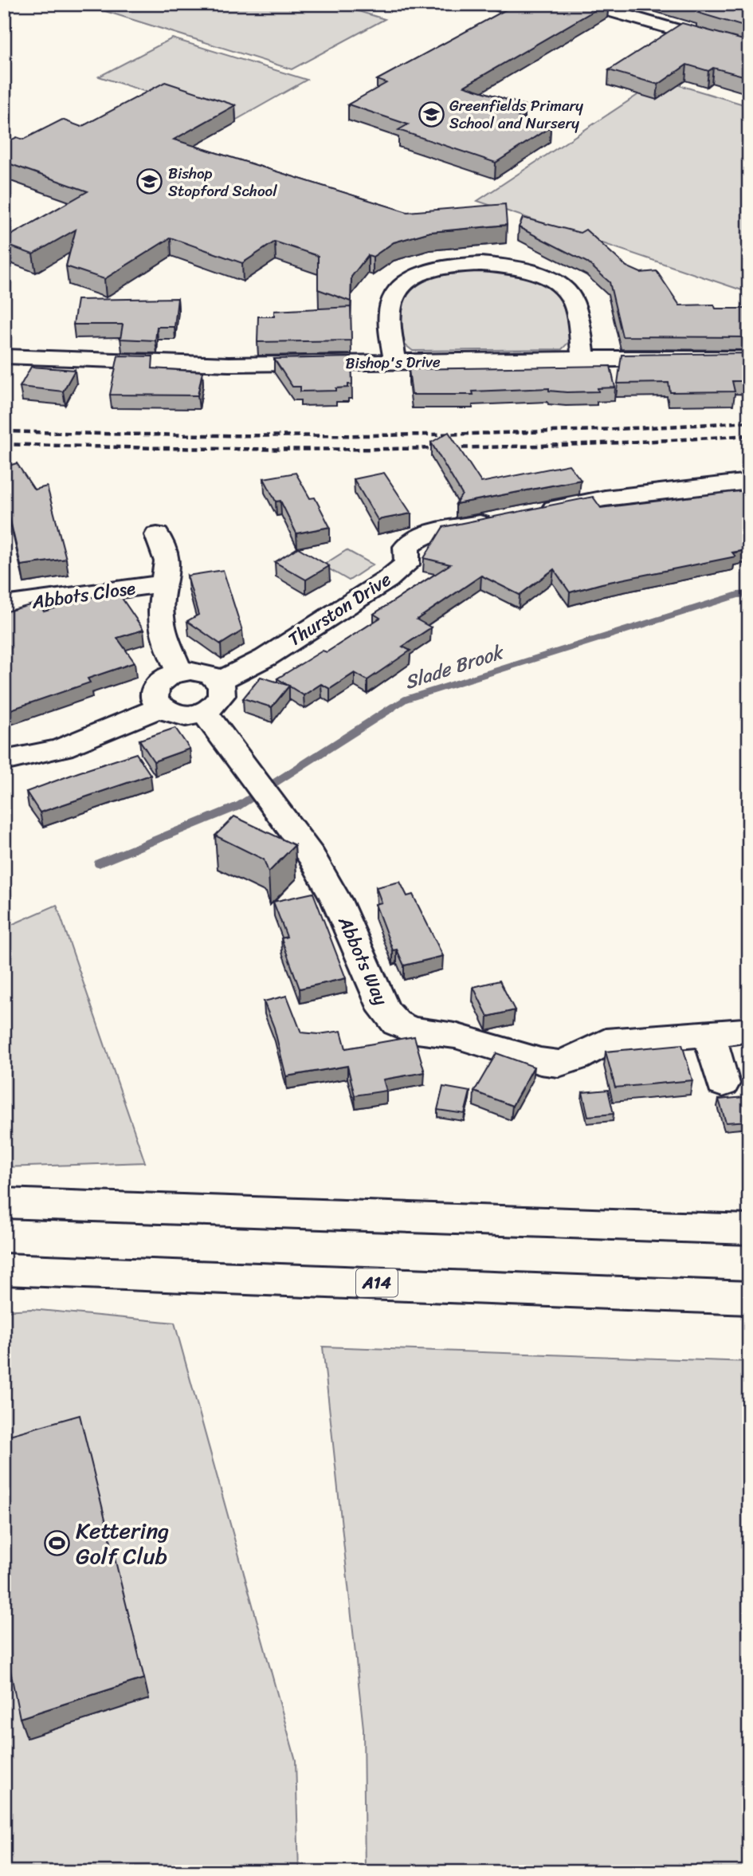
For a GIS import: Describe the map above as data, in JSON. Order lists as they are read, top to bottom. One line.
{"streets":{"main road":["Bishop's Drive","Abbots Close","Thurston Drive","Abbots Way","A14"]},"crossings":[["Abbots Close","Thurston Drive"],["Abbots Close","Abbots Way"],["Thurston Drive","Abbots Way"]],"water":["Slade Brook"],"places":{"school or university":["Greenfields Primary School and Nursery","Bishop Stopford School"],"sports":["Kettering Golf Club"]}}
